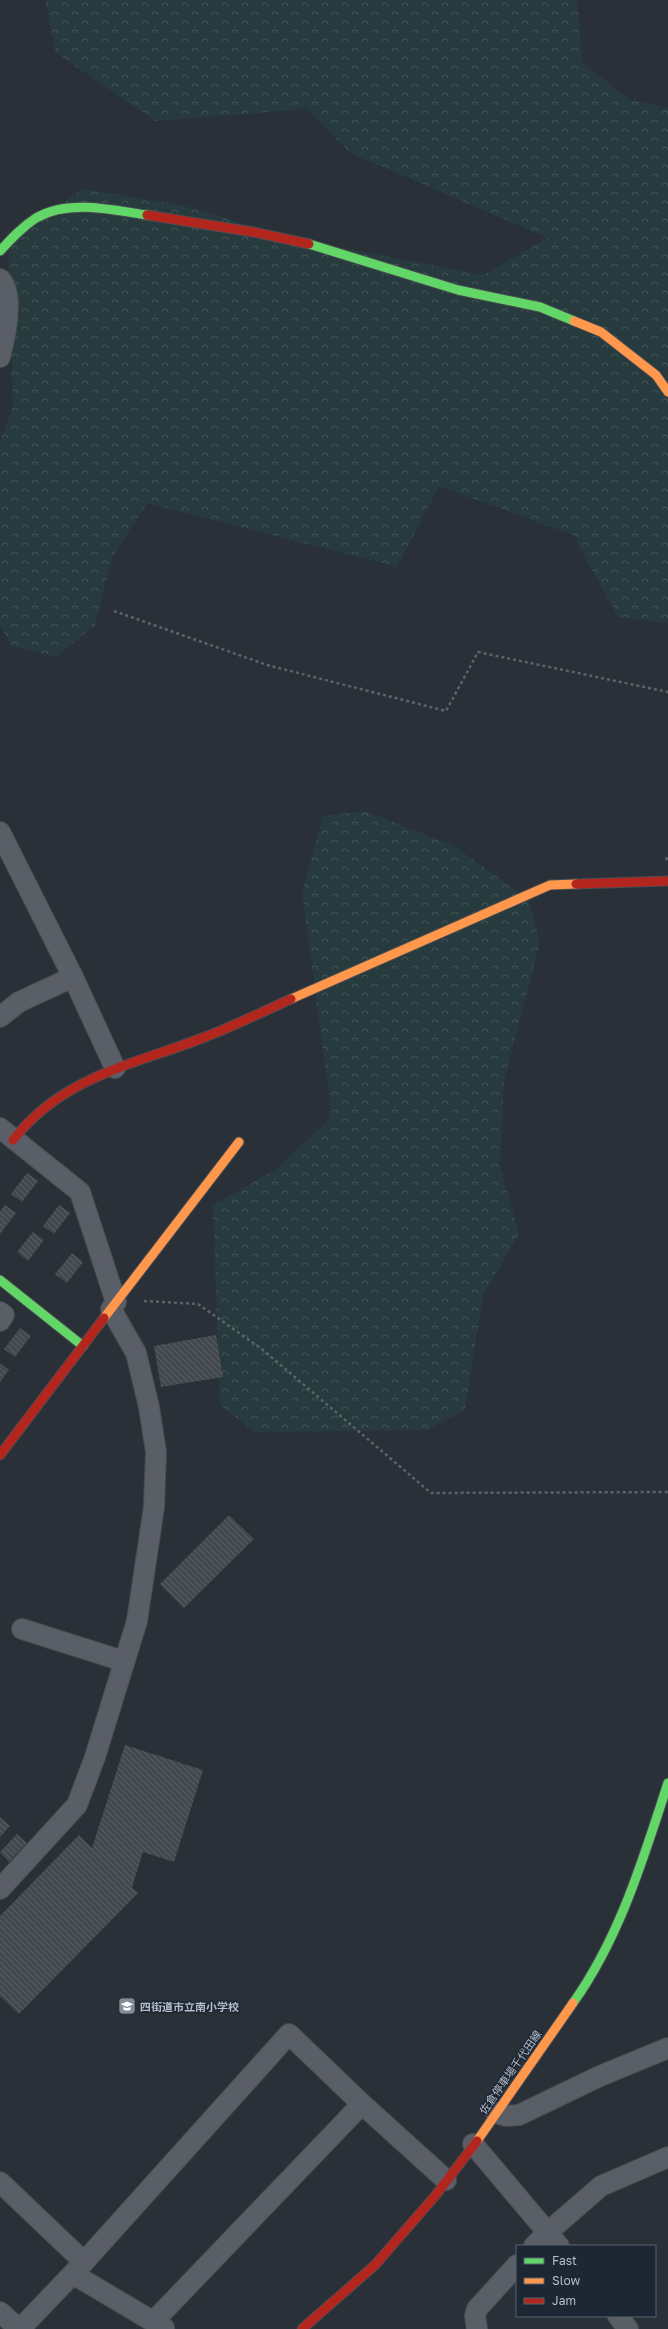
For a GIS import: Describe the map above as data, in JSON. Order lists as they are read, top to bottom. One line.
{"streets":{"street":["佐倉停車場千代田線"]},"places":{"school or university":["四街道市立南小学校"]},"legend":["Fast","Slow","Jam"]}
